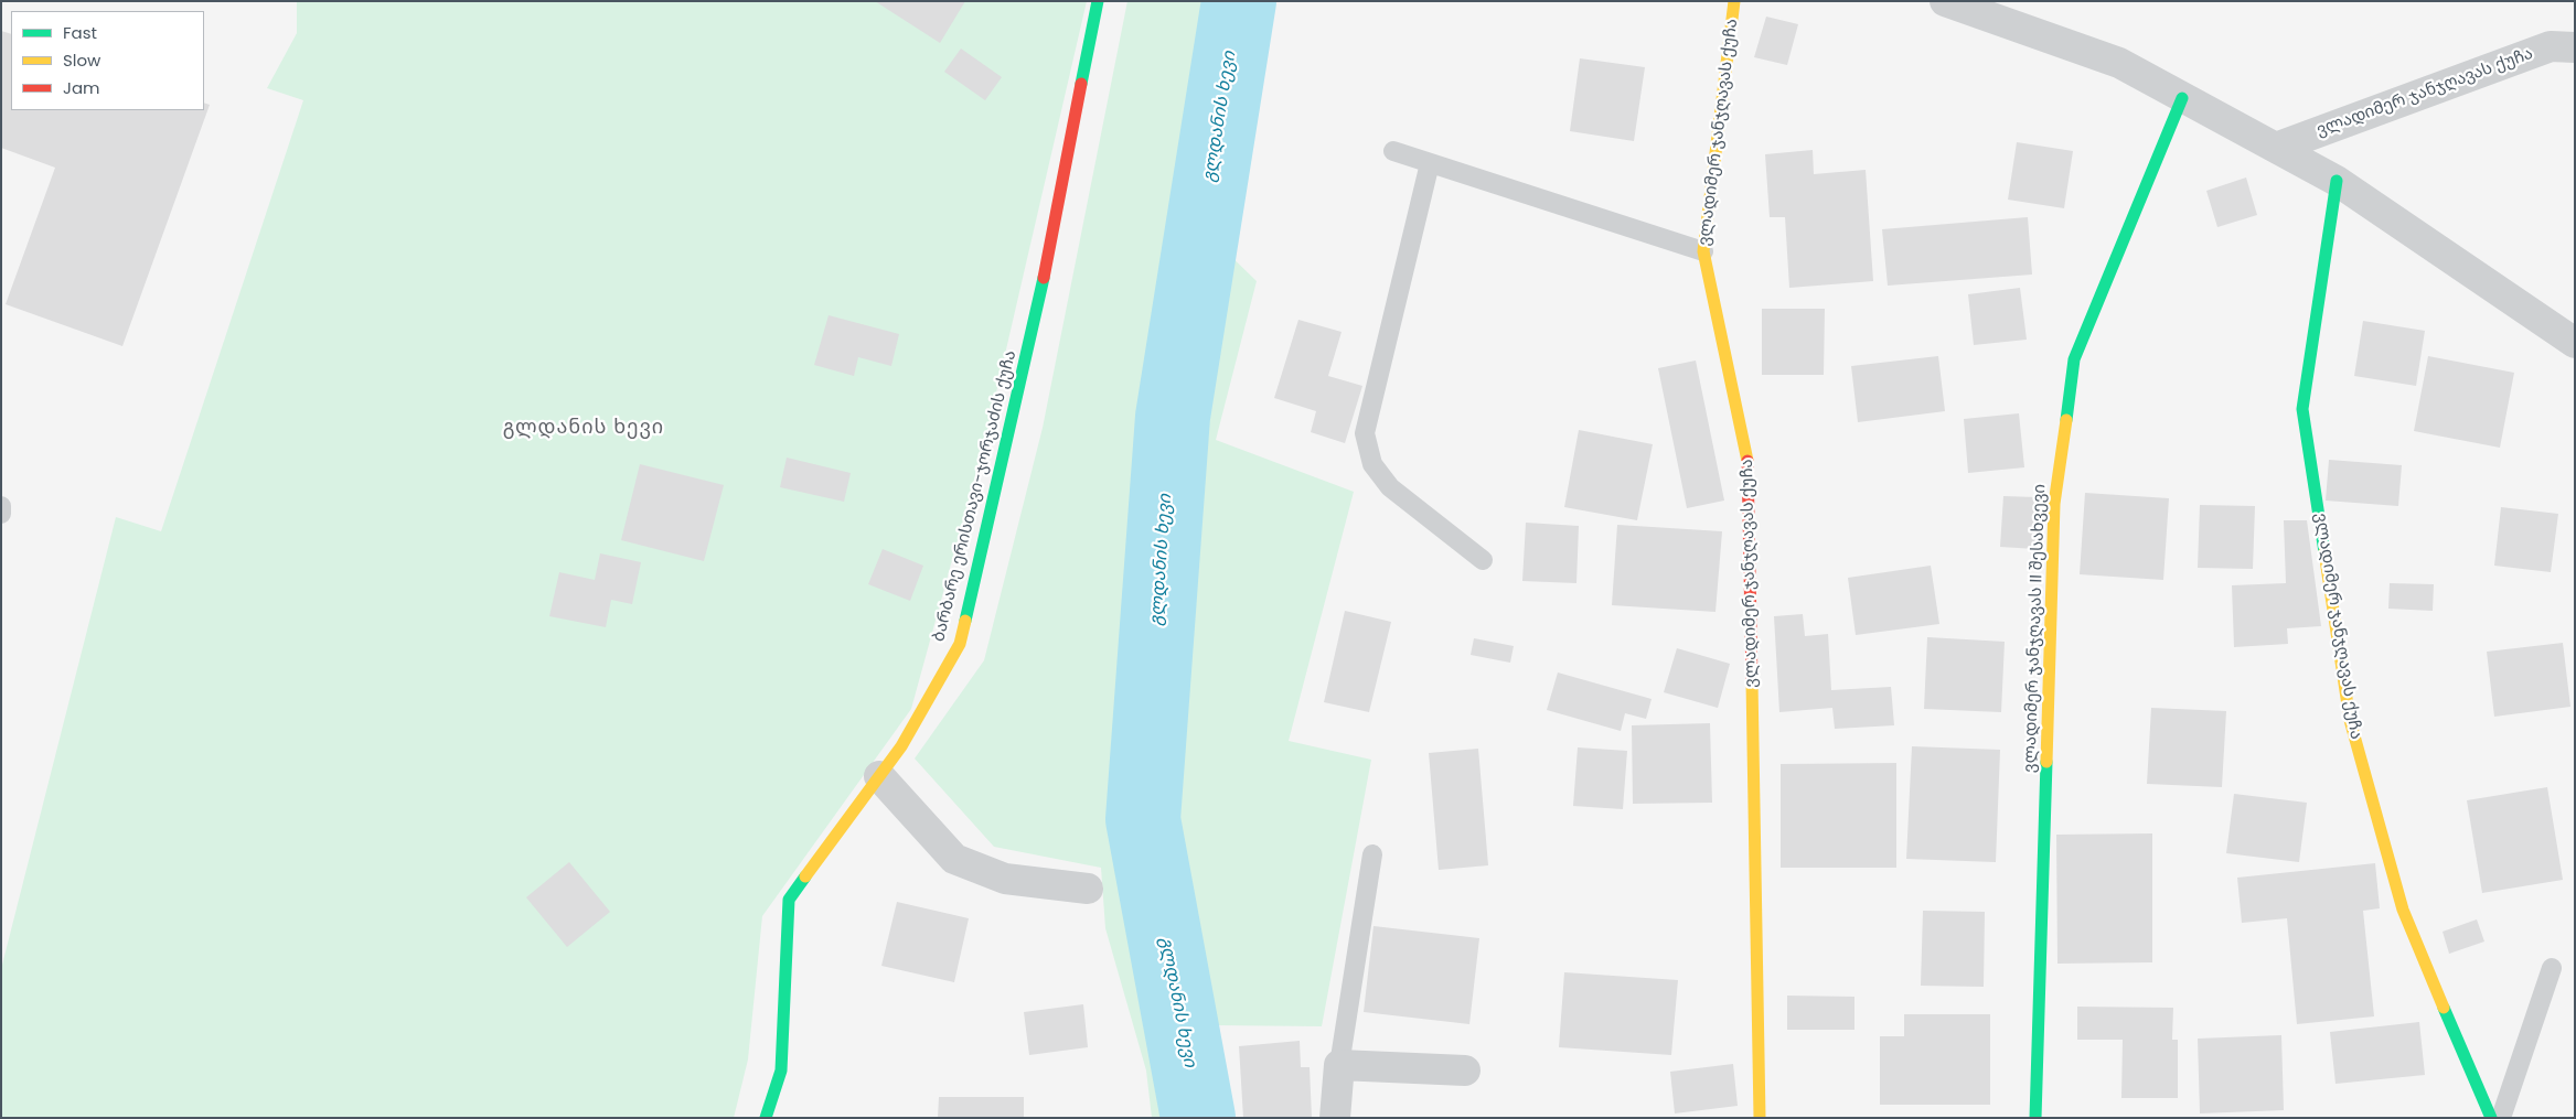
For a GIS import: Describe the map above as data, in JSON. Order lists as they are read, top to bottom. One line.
{"streets":{"street":["ვლადიმერ ჯანჯღავას ქუჩა","ბარბარე ერისთავი-ჯორჯაძის ქუჩა","ვლადიმერ ჯანჯღავას II შესახვევი"]},"districts":["გლდანის ხევი"],"water":["გლდანის ხევი"],"legend":["Fast","Slow","Jam"]}
